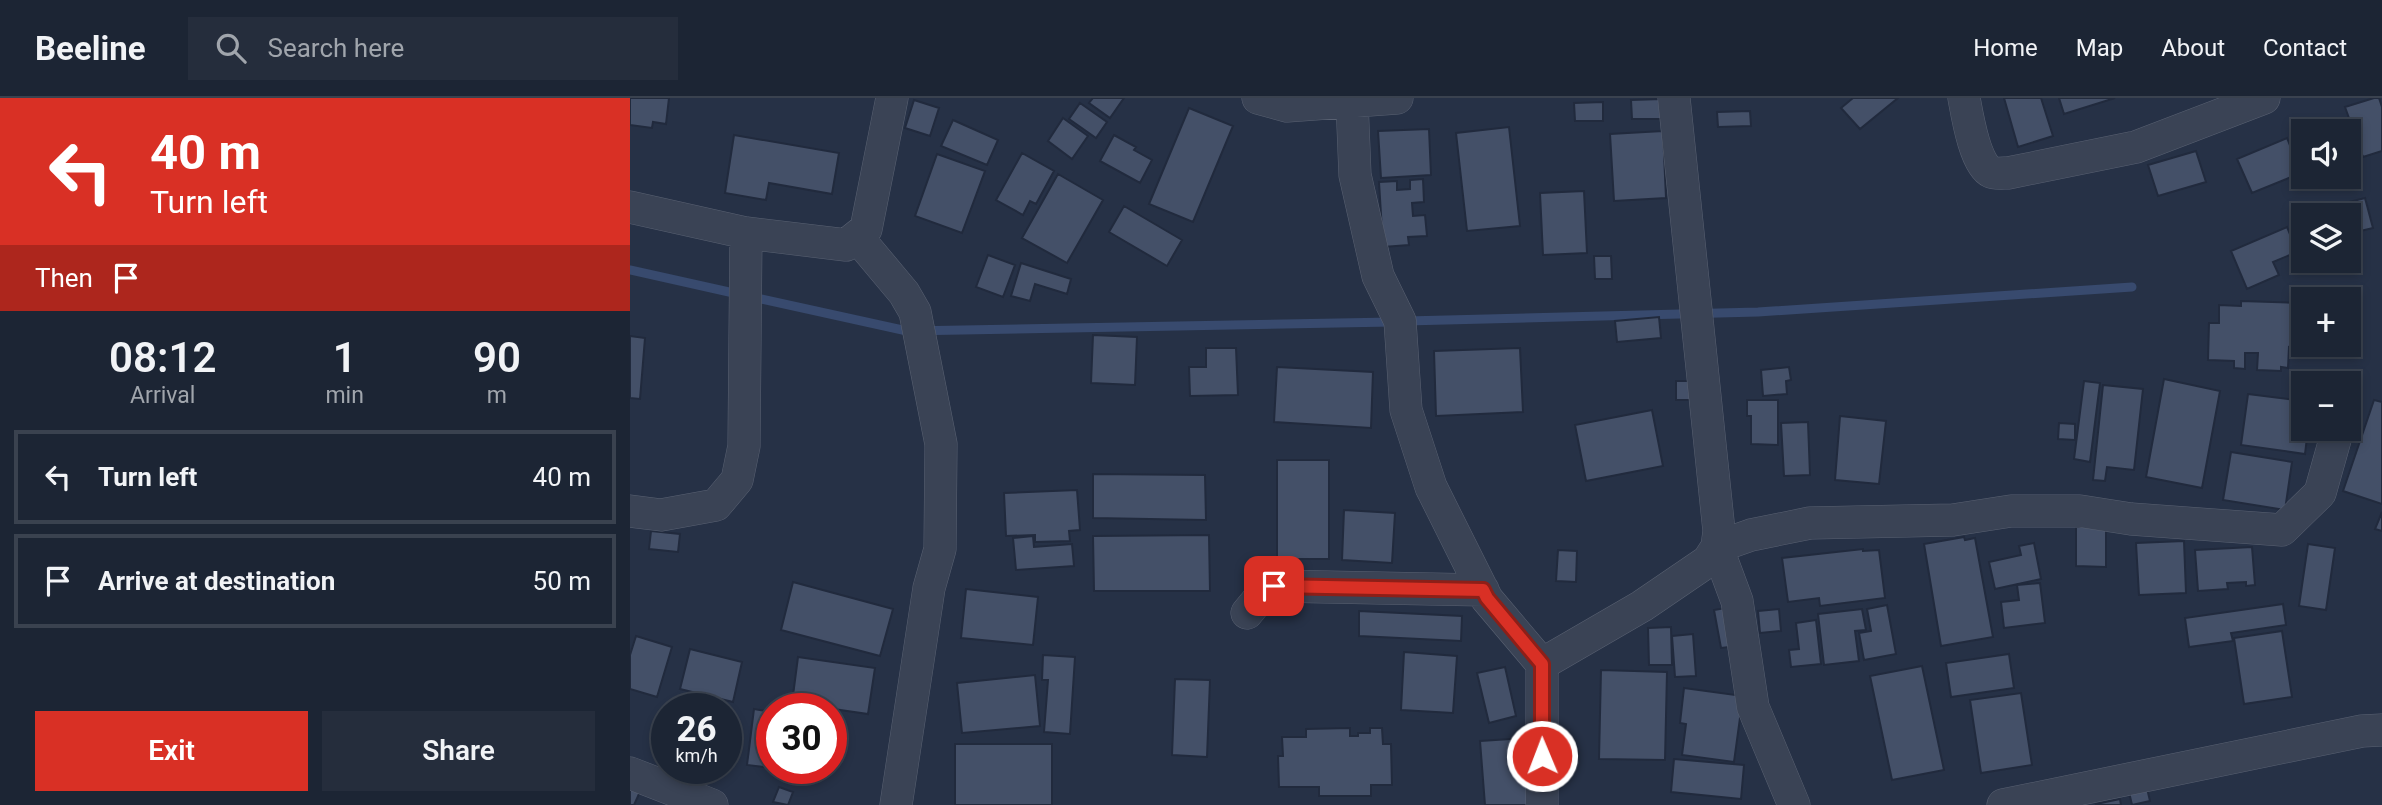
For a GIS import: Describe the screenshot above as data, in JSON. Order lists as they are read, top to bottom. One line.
{"page":{"header":"Beeline","search":"Search here","nav":["Home","Map","About","Contact"],"turn":["40 m","Turn left"],"map_buttons":["+","−"],"then":"Then","eta":["08:12","Arrival","1","min","90","m"],"list":[{"name":"Turn left","value":"40 m"},{"name":"Arrive at destination","value":"50 m"}],"speed":"26 km/h","limit":"30","buttons":["Exit","Share"]}}
